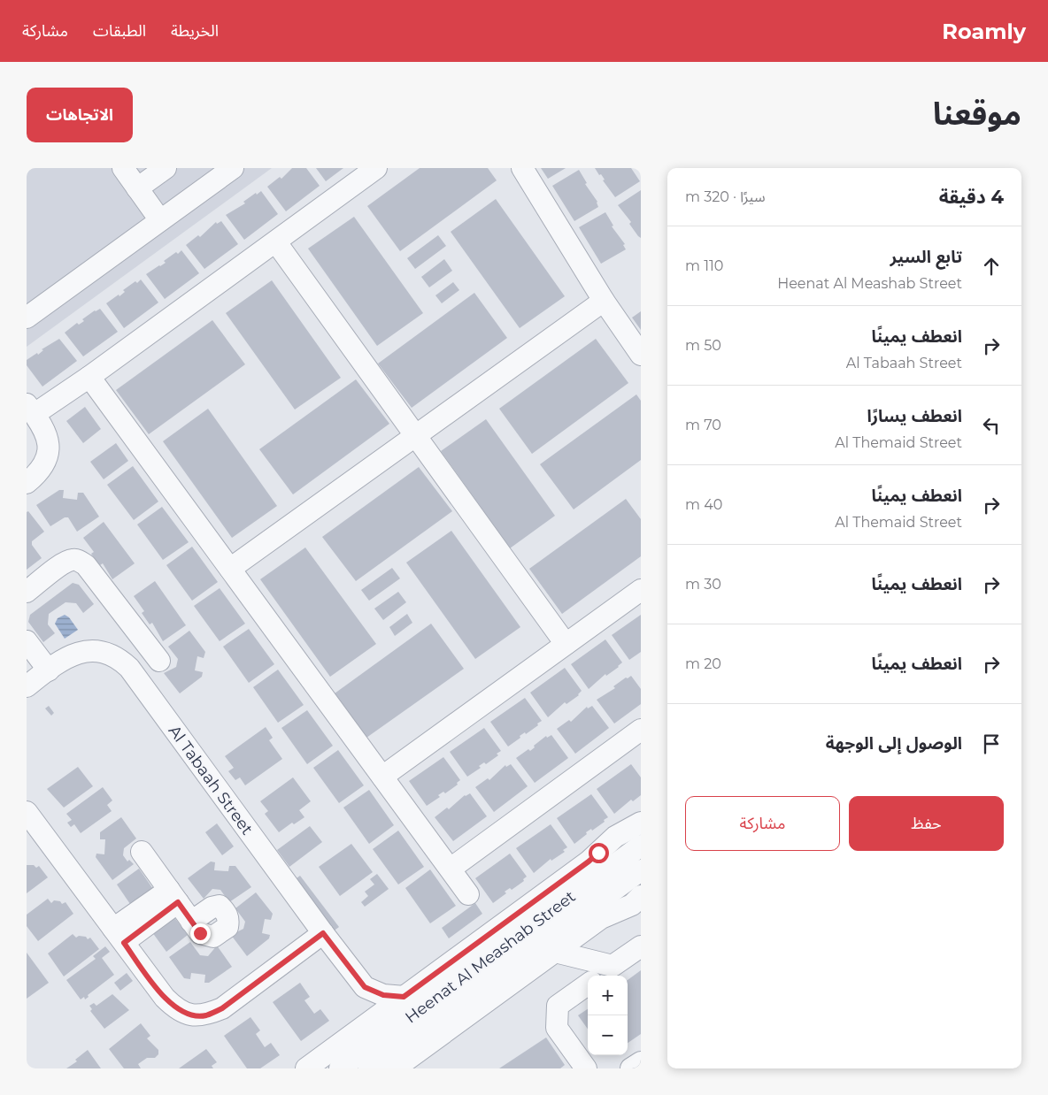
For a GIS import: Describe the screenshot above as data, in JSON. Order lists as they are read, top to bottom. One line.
{"streets":{"street":["Al Tabaah Street","Heenat Al Meashab Street"]},"page":{"header":"Roamly","nav":["الخريطة","الطبقات","مشاركة"],"title":"موقعنا","buttons":["الاتجاهات",["حفظ","مشاركة"]],"heading":["4 دقيقة","سيرًا · 320 m"],"list":[["تابع السير","Heenat Al Meashab Street","110 m"],["انعطف يمينًا","Al Tabaah Street","50 m"],["انعطف يسارًا","Al Themaid Street","70 m"],["انعطف يمينًا","Al Themaid Street","40 m"],["انعطف يمينًا","30 m"],["انعطف يمينًا","20 m"],"الوصول إلى الوجهة"],"map_buttons":["+","−"]}}
